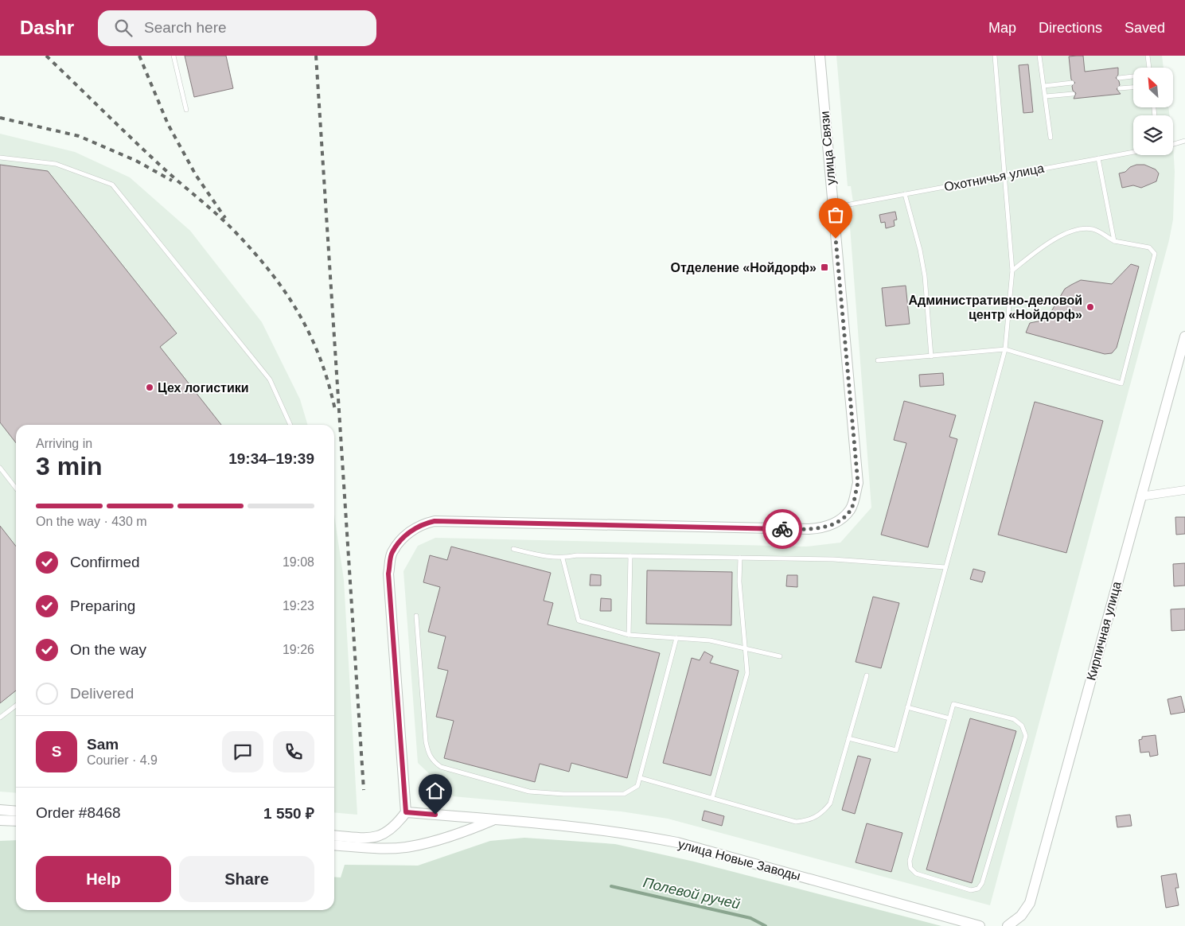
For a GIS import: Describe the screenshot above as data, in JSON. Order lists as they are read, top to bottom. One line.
{"streets":{"street":["улица Связи","Кирпичная улица","улица Новые Заводы"],"lane":["Охотничья улица"]},"crossings":[["улица Связи","Охотничья улица"],["улица Связи","улица Новые Заводы"]],"water":["Полевой ручей"],"places":{"transit":["Отделение «Нойдорф»"],"other":["Административно-деловой центр «Нойдорф»","Цех логистики"]},"north":"top left","page":{"header":"Dashr","search":"Search here","nav":["Map","Directions","Saved"],"heading":["3 min","Arriving in","19:34–19:39"],"panel":["Sam","Courier · 4.9","Order #8468","1 550 ₽"],"bar":"On the way · 430 m","list":[["Confirmed","19:08"],["Preparing","19:23"],["On the way","19:26"],"Delivered"],"round":"S","buttons":["Help","Share"]}}
